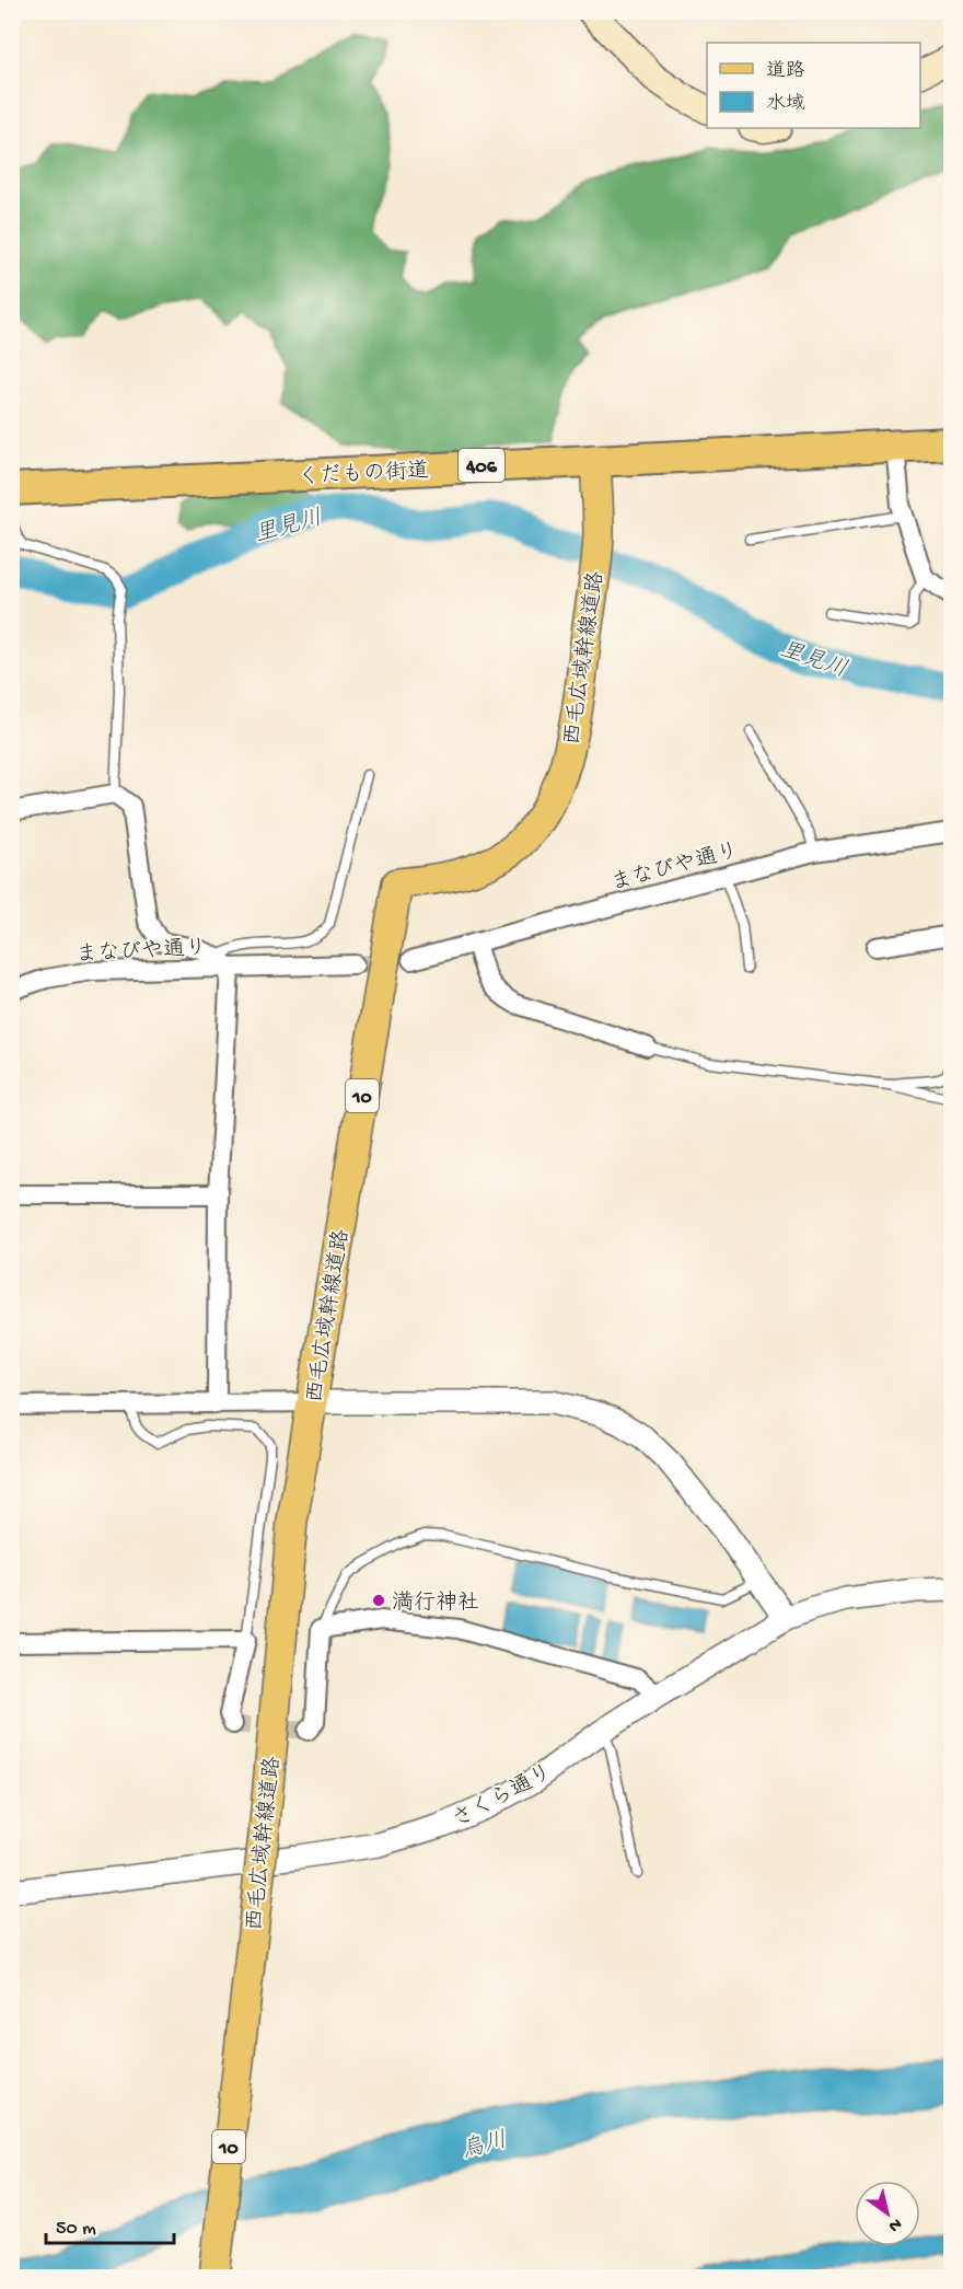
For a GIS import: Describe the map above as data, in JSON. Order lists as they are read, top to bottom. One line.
{"streets":{"highway":["406","くだもの街道"],"main road":["西毛広域幹線道路","10"],"street":["まなびや通り","さくら通り"]},"crossings":[["くだもの街道","西毛広域幹線道路"]],"water":["里見川","烏川"],"places":["満行神社"],"legend":["道路","水域"],"scale_bar":"50 m","north":"bottom right"}
